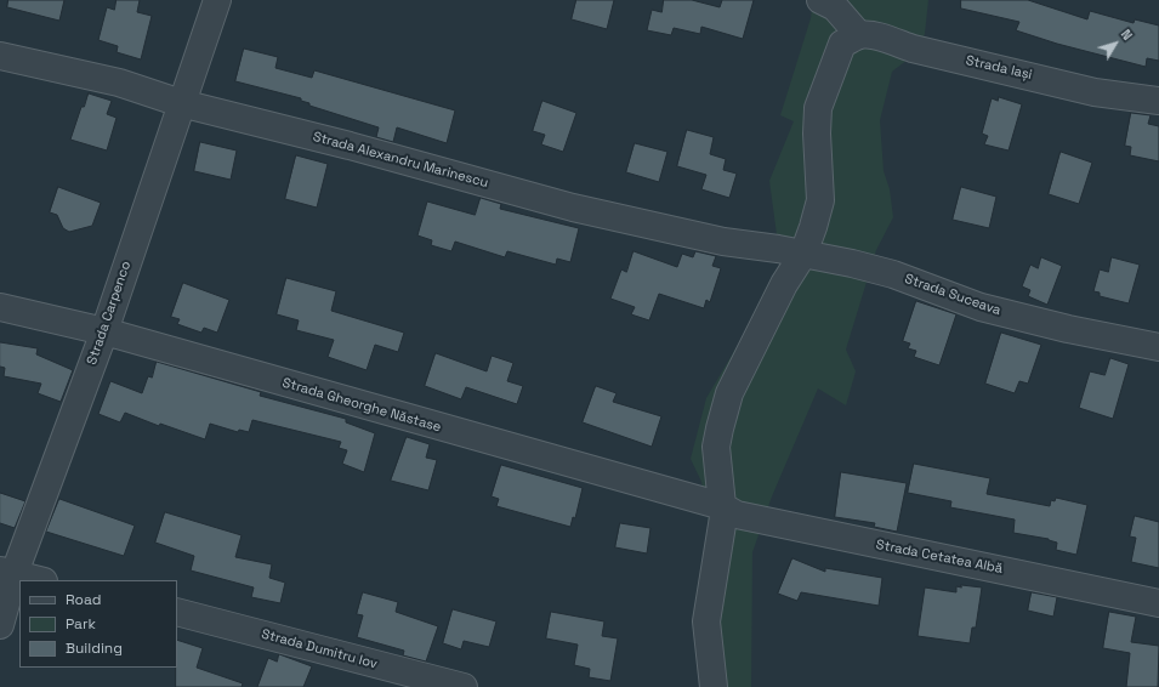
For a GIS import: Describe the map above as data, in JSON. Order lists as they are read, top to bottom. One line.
{"streets":{"street":["Strada Iași","Strada Alexandru Marinescu","Strada Suceava","Strada Carpenco","Strada Gheorghe Năstase","Strada Cetatea Albă","Strada Dumitru Iov"]},"crossings":[["Strada Alexandru Marinescu","Strada Suceava"],["Strada Alexandru Marinescu","Strada Carpenco"],["Strada Carpenco","Strada Gheorghe Năstase"],["Strada Gheorghe Năstase","Strada Cetatea Albă"]],"legend":["Road","Park","Building"],"north":"top right"}
